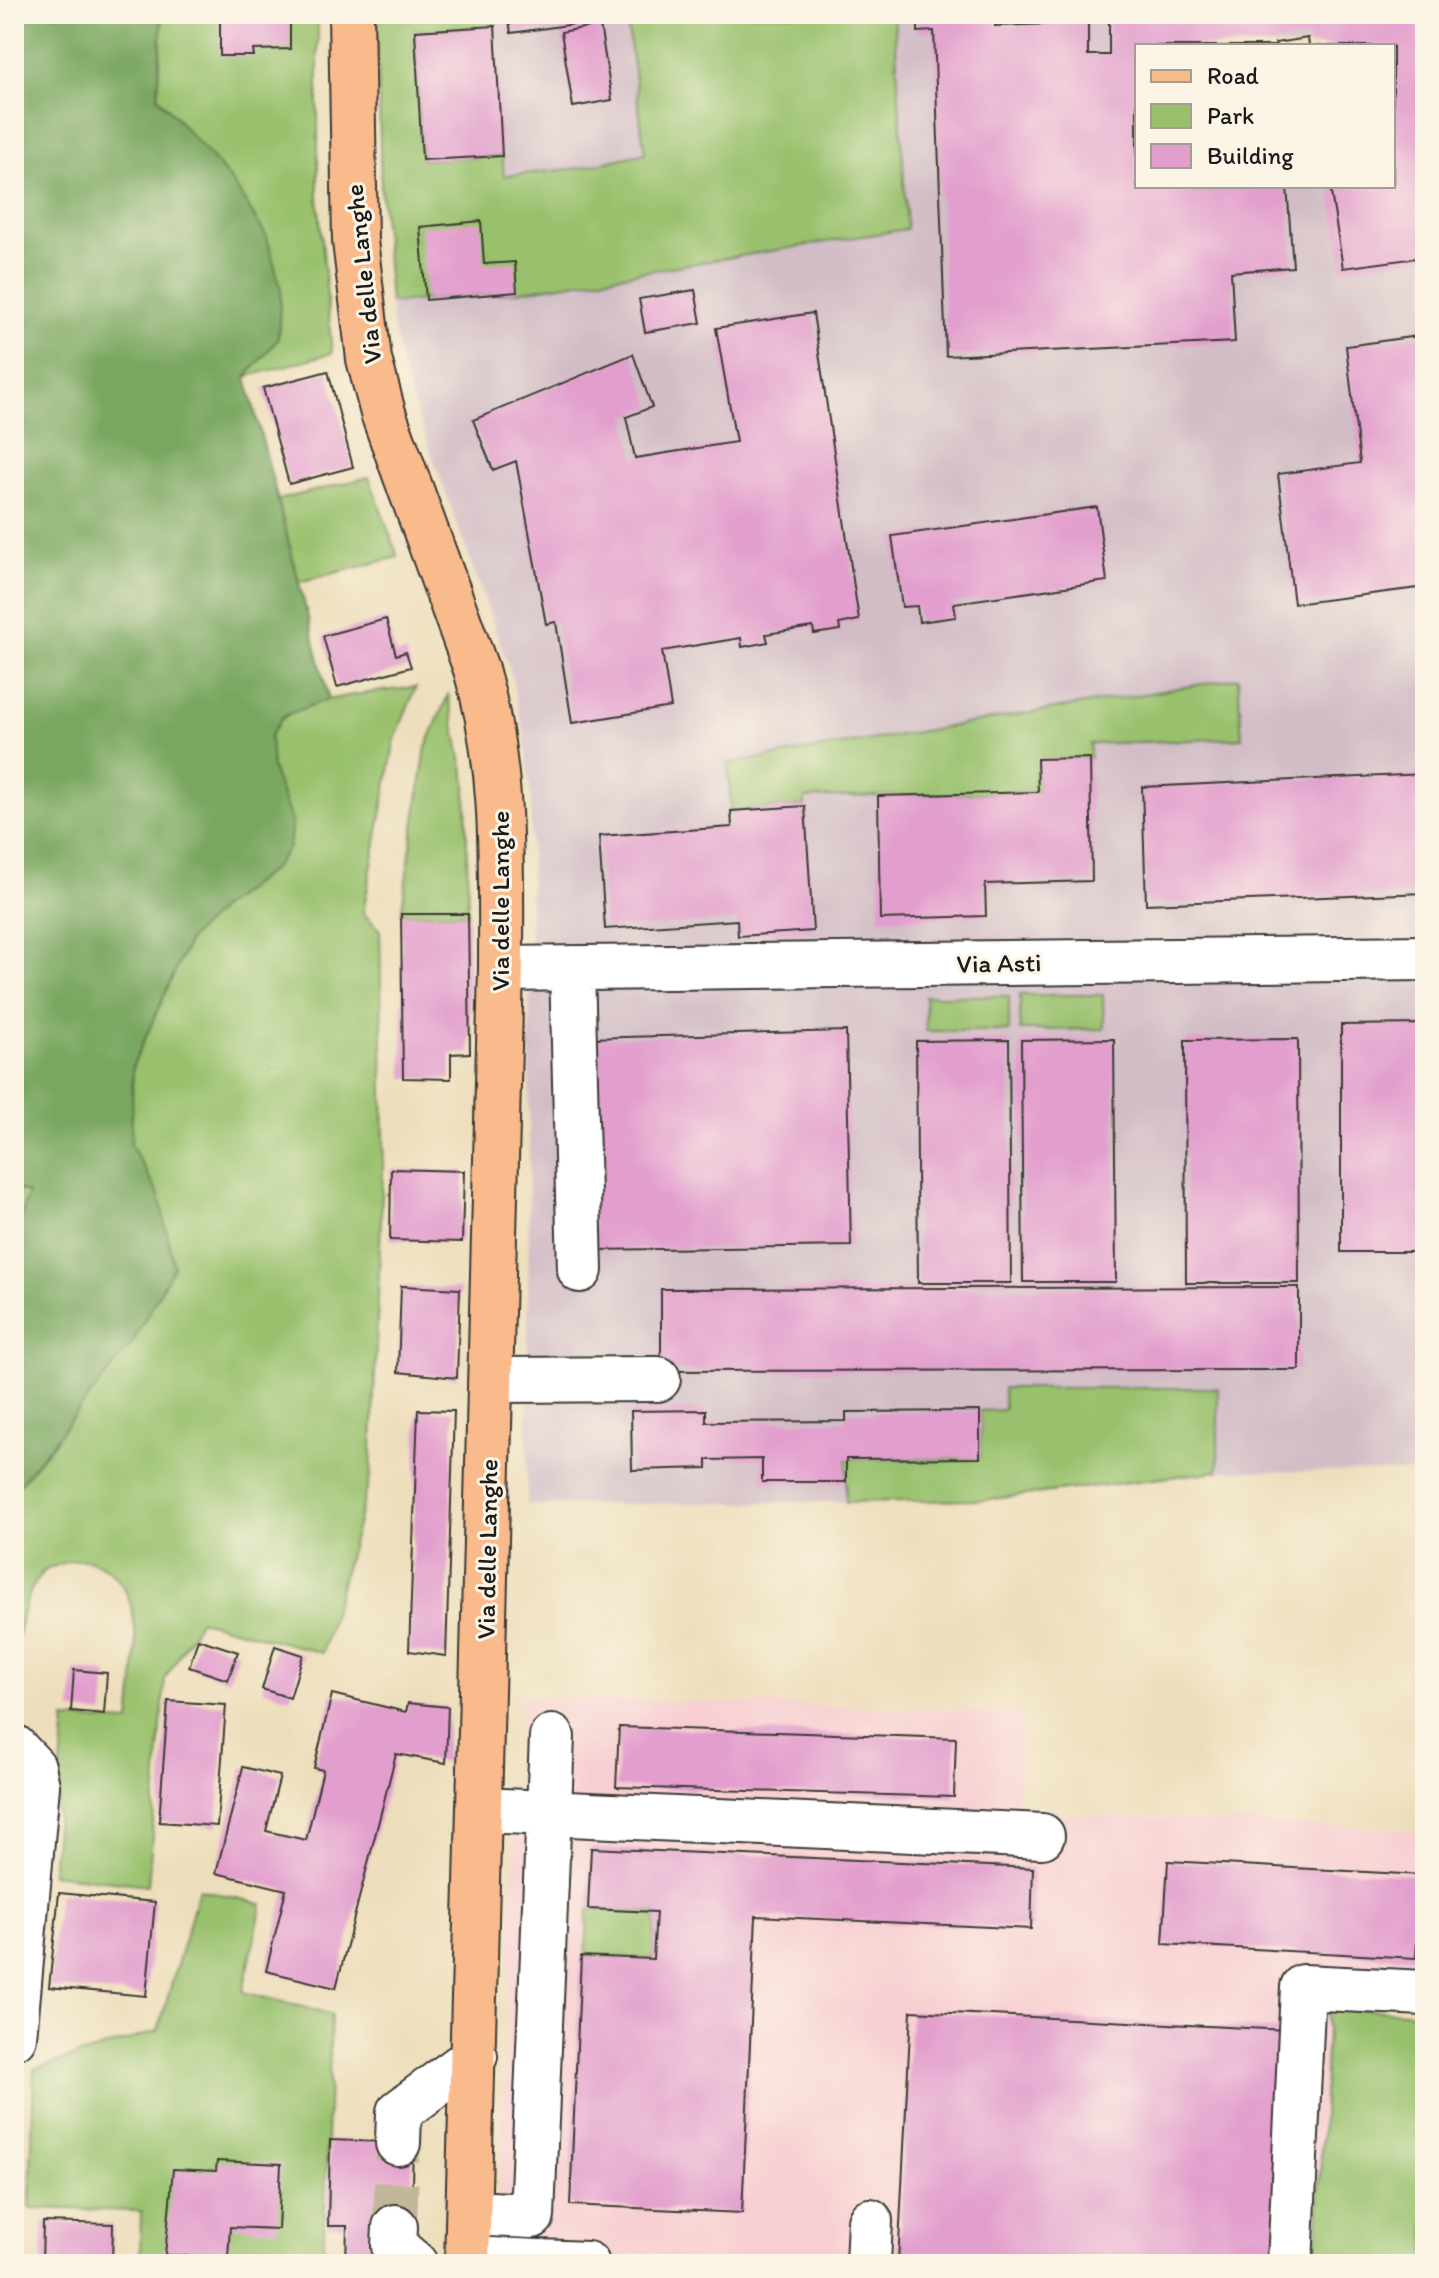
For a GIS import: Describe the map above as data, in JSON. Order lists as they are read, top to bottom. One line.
{"streets":{"main road":["Via delle Langhe"],"street":["Via Asti"]},"crossings":[["Via delle Langhe","Via Asti"]],"legend":["Road","Park","Building"]}
